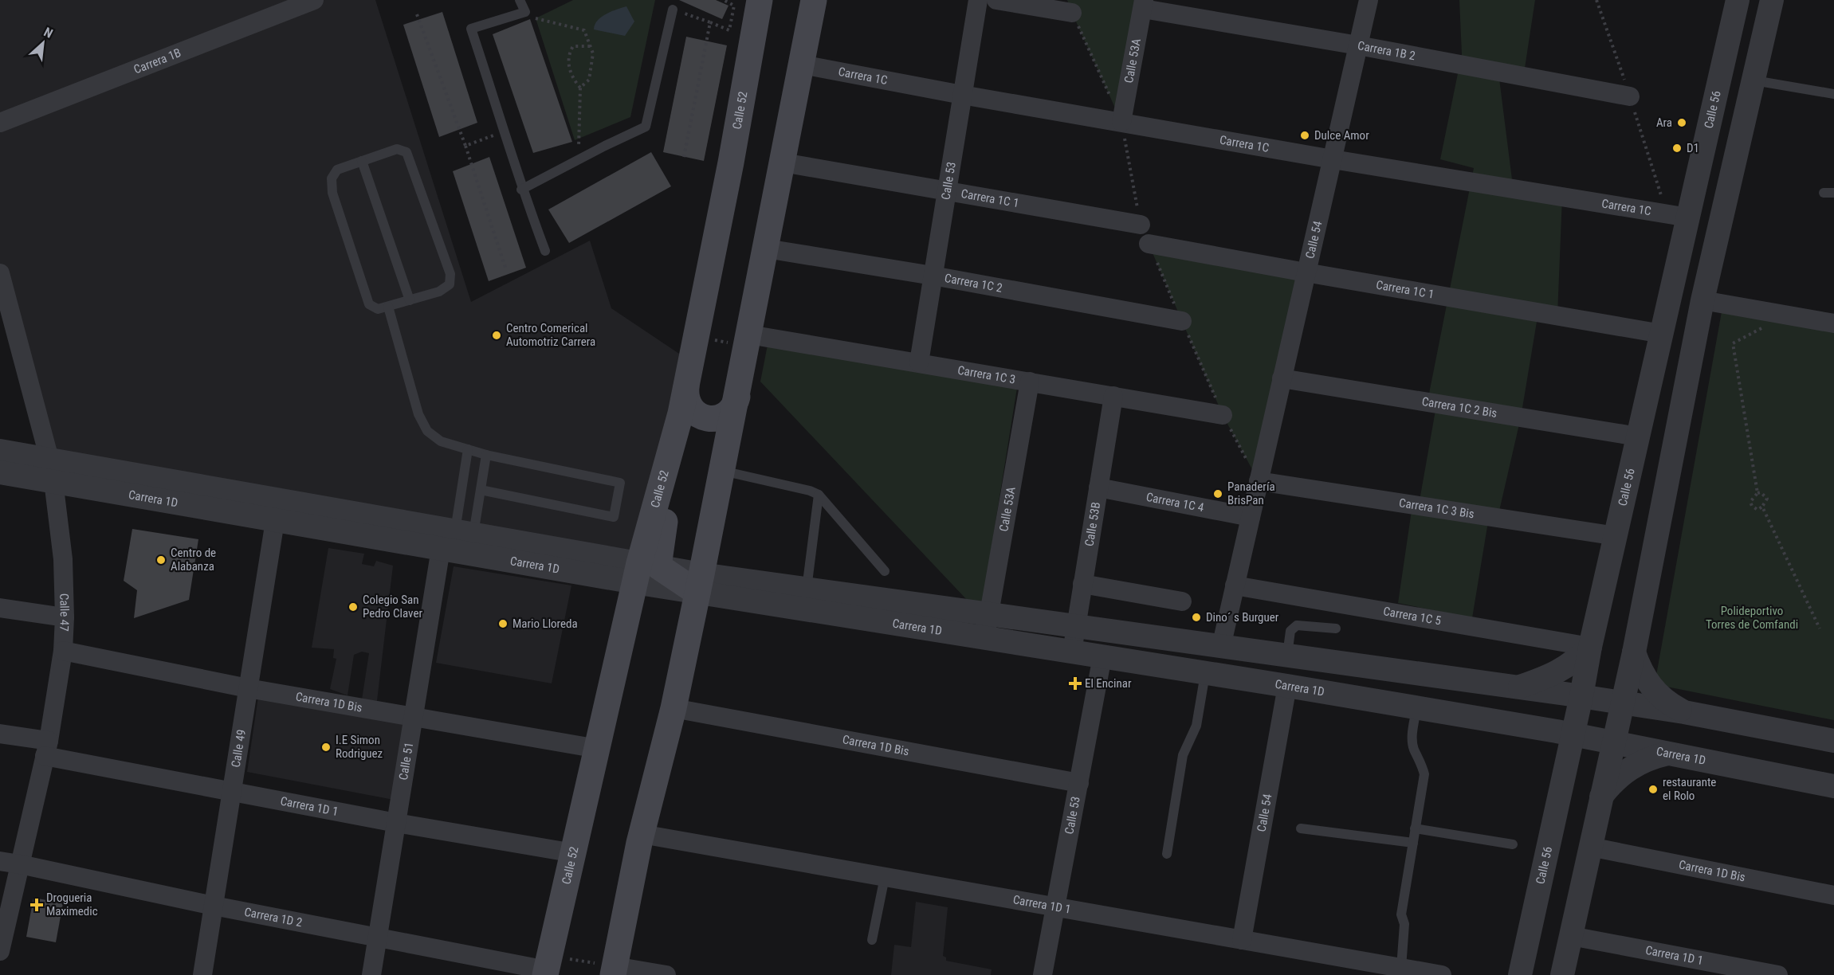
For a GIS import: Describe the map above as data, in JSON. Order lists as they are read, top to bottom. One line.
{"streets":{"main road":["Calle 52"],"street":["Carrera 1B 2","Calle 53A","Carrera 1B","Carrera 1C","Calle 56","Calle 53","Carrera 1C 1","Calle 54","Carrera 1C 2","Carrera 1C 3","Carrera 1C 2 Bis","Carrera 1D","Carrera 1C 4","Carrera 1C 3 Bis","Calle 53B","Calle 47","Carrera 1C 5","Carrera 1D Bis","Calle 49","Calle 51","Carrera 1D 1","Carrera 1D 2"]},"crossings":[["Carrera 1B 2","Calle 53A"],["Carrera 1B 2","Calle 54"],["Calle 53A","Carrera 1C"],["Calle 53A","Carrera 1C 3"],["Calle 53A","Carrera 1D"],["Carrera 1C","Calle 56"],["Carrera 1C","Calle 53"],["Carrera 1C","Calle 54"],["Calle 56","Carrera 1C 1"],["Calle 56","Carrera 1C 2 Bis"],["Calle 56","Carrera 1D"],["Calle 56","Carrera 1C 3 Bis"],["Calle 56","Carrera 1C 5"],["Calle 52","Carrera 1D"],["Calle 52","Carrera 1D Bis"],["Calle 52","Carrera 1D 1"],["Calle 52","Carrera 1D 2"],["Calle 53","Carrera 1C 1"],["Calle 53","Carrera 1C 2"],["Calle 53","Carrera 1C 3"],["Calle 53","Carrera 1D"],["Calle 53","Carrera 1D Bis"],["Calle 53","Carrera 1D 1"],["Carrera 1C 1","Calle 54"],["Calle 54","Carrera 1C 2 Bis"],["Calle 54","Carrera 1D"],["Calle 54","Carrera 1C 4"],["Calle 54","Carrera 1C 3 Bis"],["Calle 54","Carrera 1C 5"],["Calle 54","Carrera 1D 1"],["Carrera 1C 3","Calle 53B"],["Carrera 1D","Calle 53B"],["Carrera 1D","Calle 47"],["Carrera 1D","Calle 49"],["Carrera 1D","Calle 51"],["Carrera 1C 4","Calle 53B"],["Calle 47","Carrera 1D Bis"],["Calle 47","Carrera 1D 1"],["Calle 47","Carrera 1D 2"],["Carrera 1D Bis","Calle 49"],["Carrera 1D Bis","Calle 51"],["Calle 49","Carrera 1D 1"],["Calle 49","Carrera 1D 2"],["Calle 51","Carrera 1D 1"],["Calle 51","Carrera 1D 2"]],"parks":["Polideportivo Torres de Comfandi"],"places":{"other":["Ara","Dulce Amor","D1","Centro Comerical Automotriz Carrera","Panadería BrisPan","Centro de Alabanza","Colegio San Pedro Claver","Dino´ s Burguer","Mario Lloreda","I.E Simon Rodriguez","restaurante el Rolo"],"health":["El Encinar","Drogueria Maximedic"]},"north":"top right"}
